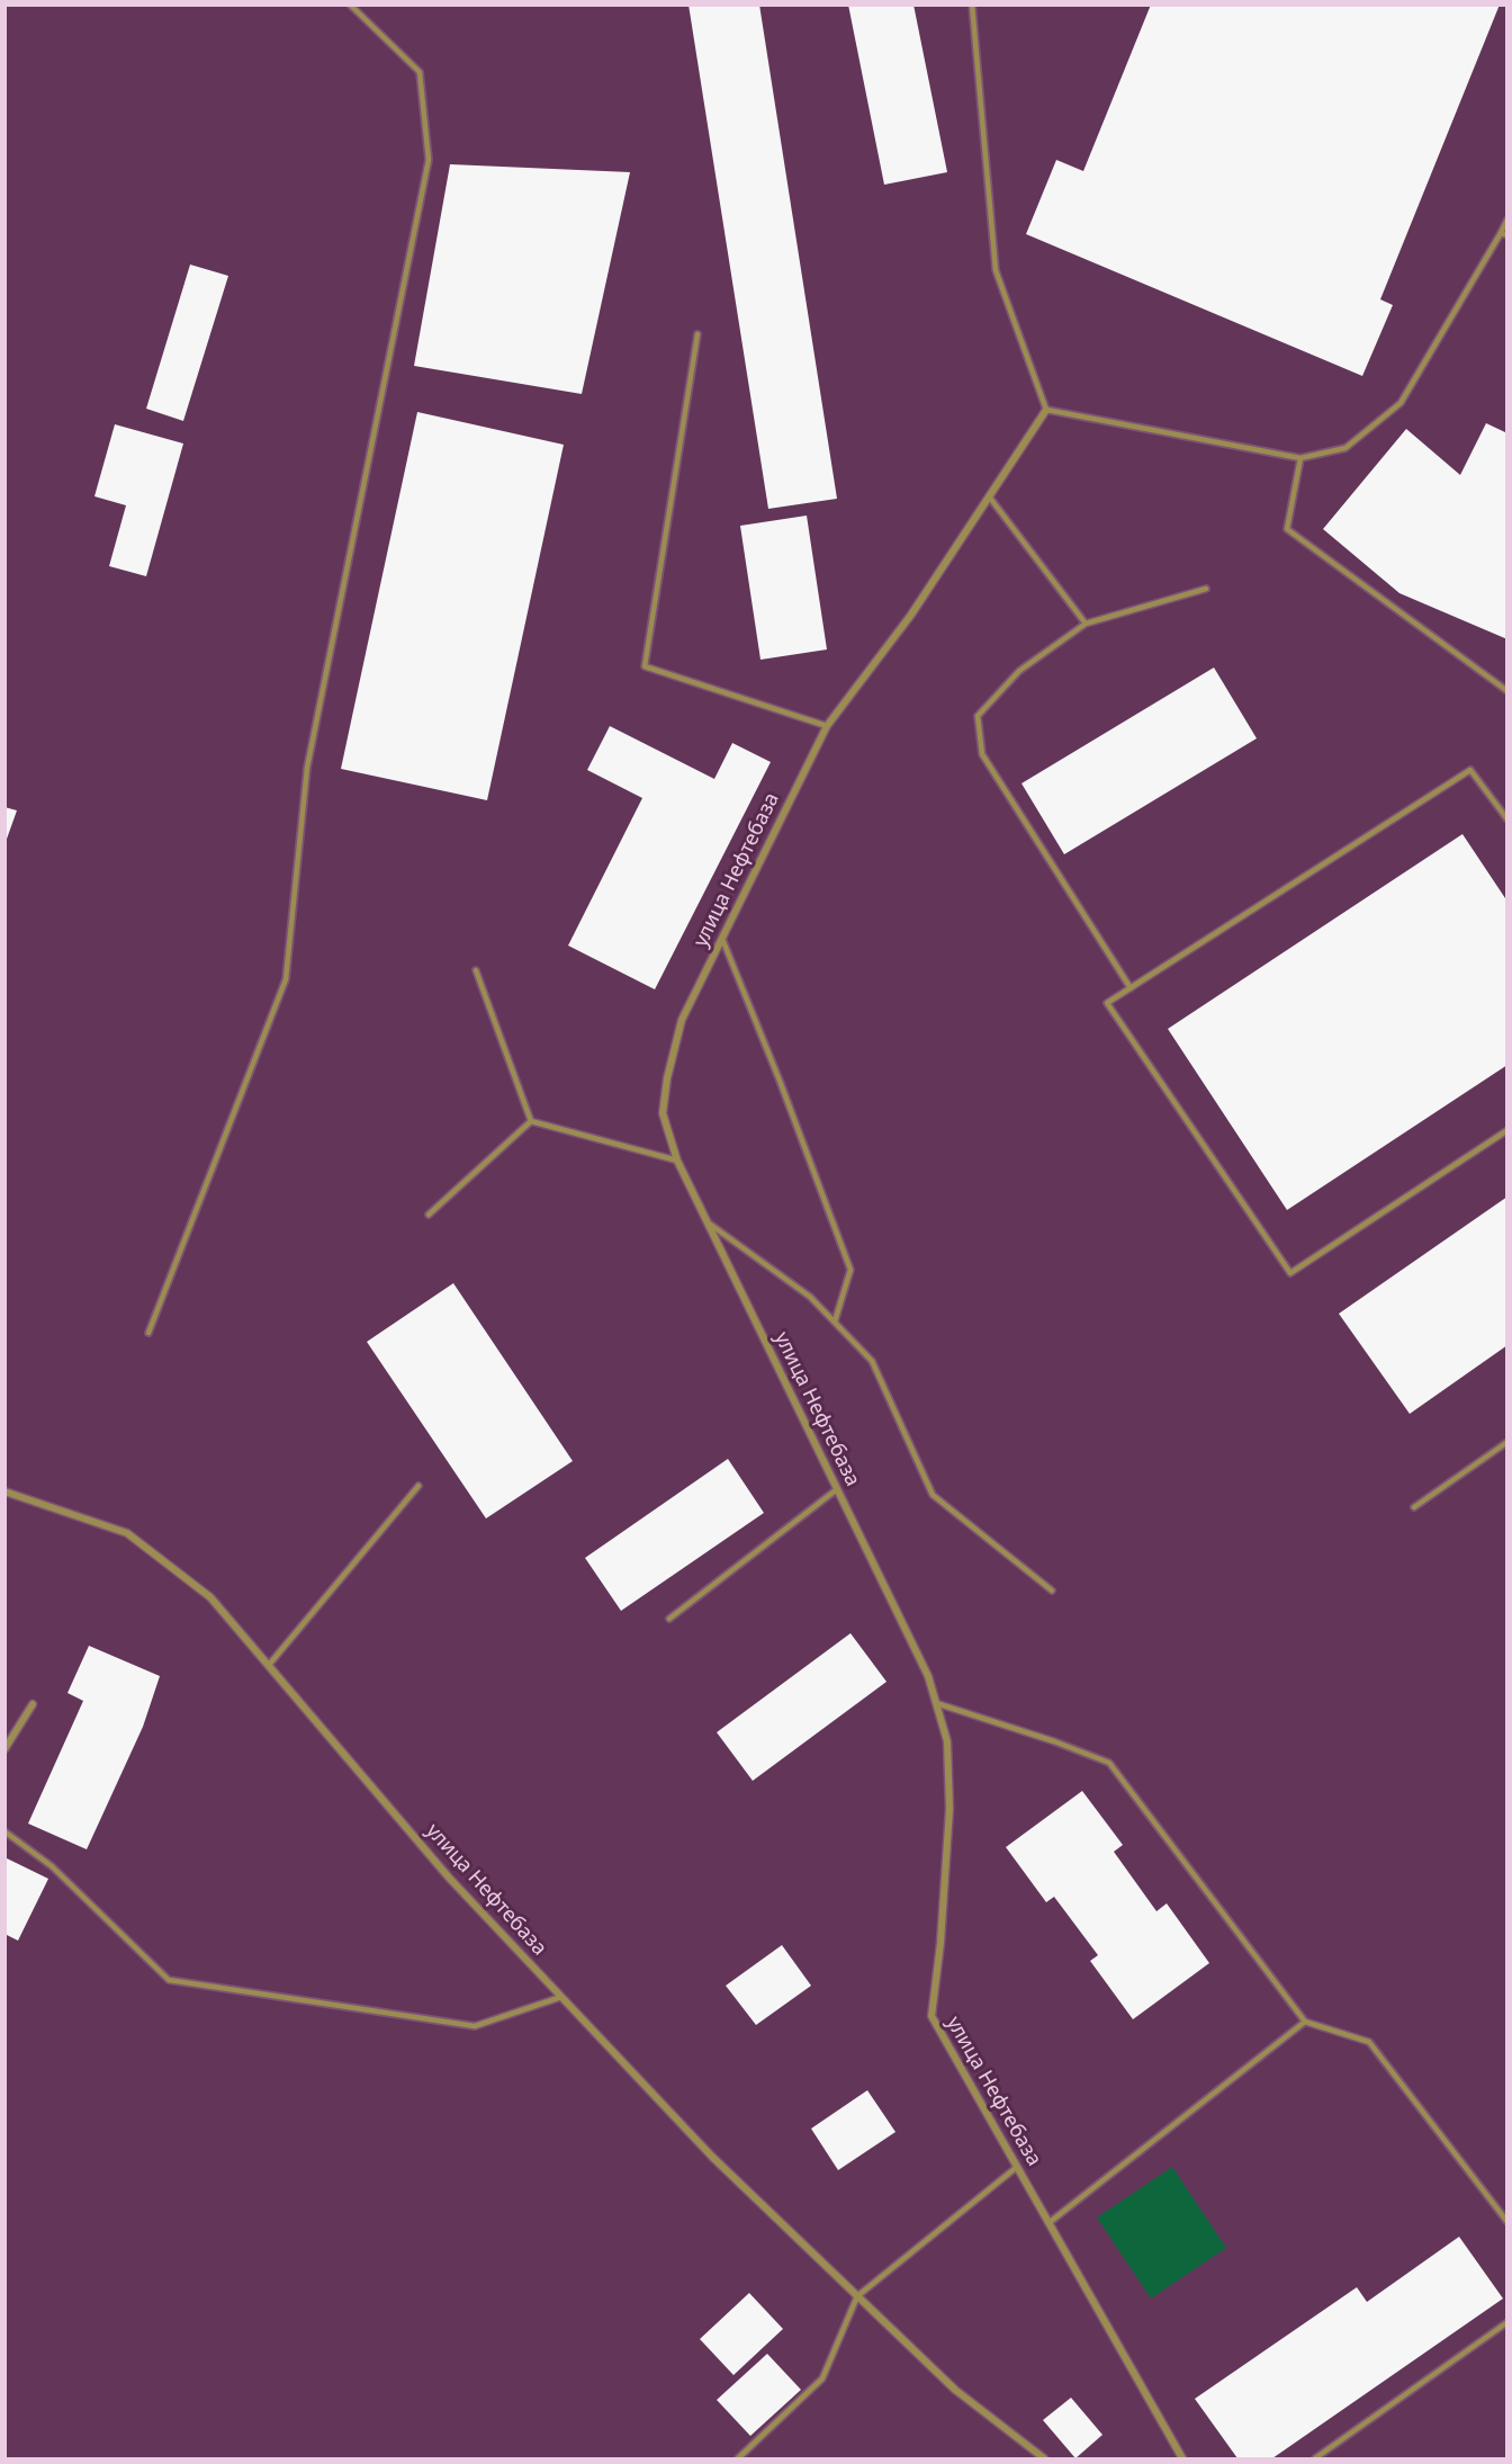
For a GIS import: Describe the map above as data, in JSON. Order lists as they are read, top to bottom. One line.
{"streets":{"street":["улица Нефтебаза"]}}
